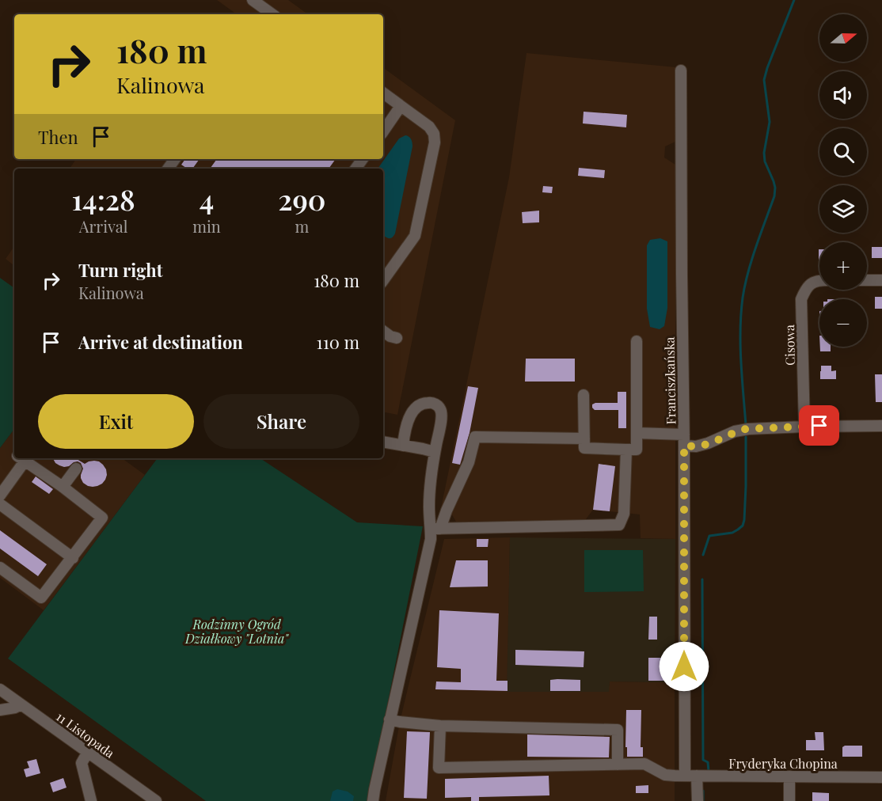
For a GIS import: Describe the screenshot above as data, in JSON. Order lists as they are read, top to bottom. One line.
{"streets":{"street":["Cisowa","Franciszkańska","11 Listopada","Fryderyka Chopina"]},"crossings":[["Franciszkańska","Fryderyka Chopina"]],"parks":["Rodzinny Ogród Działkowy \"Lotnia\""],"north":"right","page":{"map_buttons":["+","−"],"turn":["180 m","Kalinowa"],"then":"Then","eta":["14:28","Arrival","4","min","290","m"],"list":[{"name":"Turn right","note":"Kalinowa","value":"180 m"},{"name":"Arrive at destination","value":"110 m"}],"buttons":["Exit","Share"]}}
